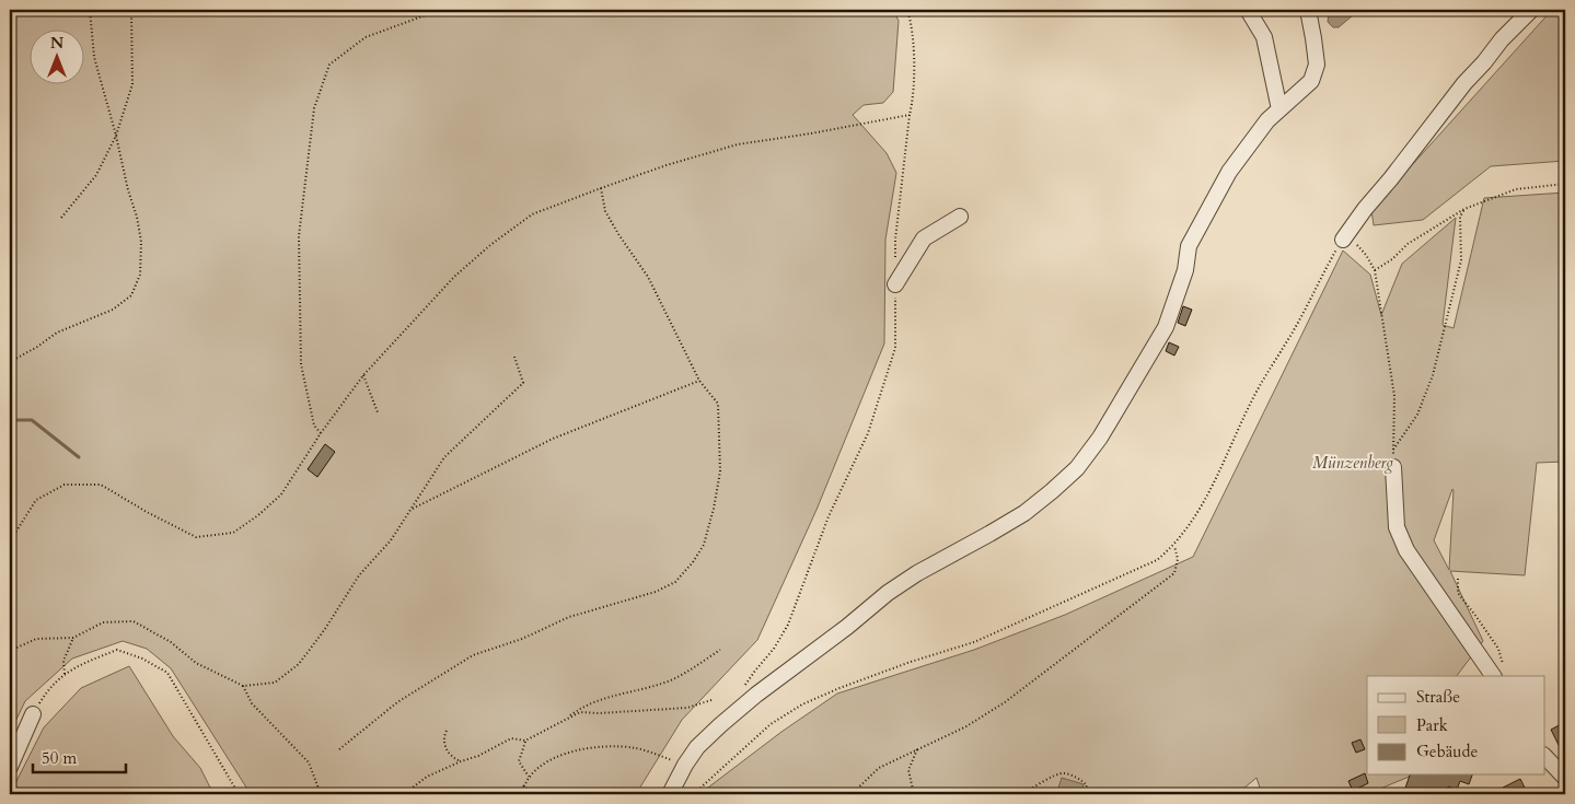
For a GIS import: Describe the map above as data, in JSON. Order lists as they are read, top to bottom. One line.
{"parks":["Münzenberg"],"legend":["Straße","Park","Gebäude"],"scale_bar":"50 m","north":"top"}
